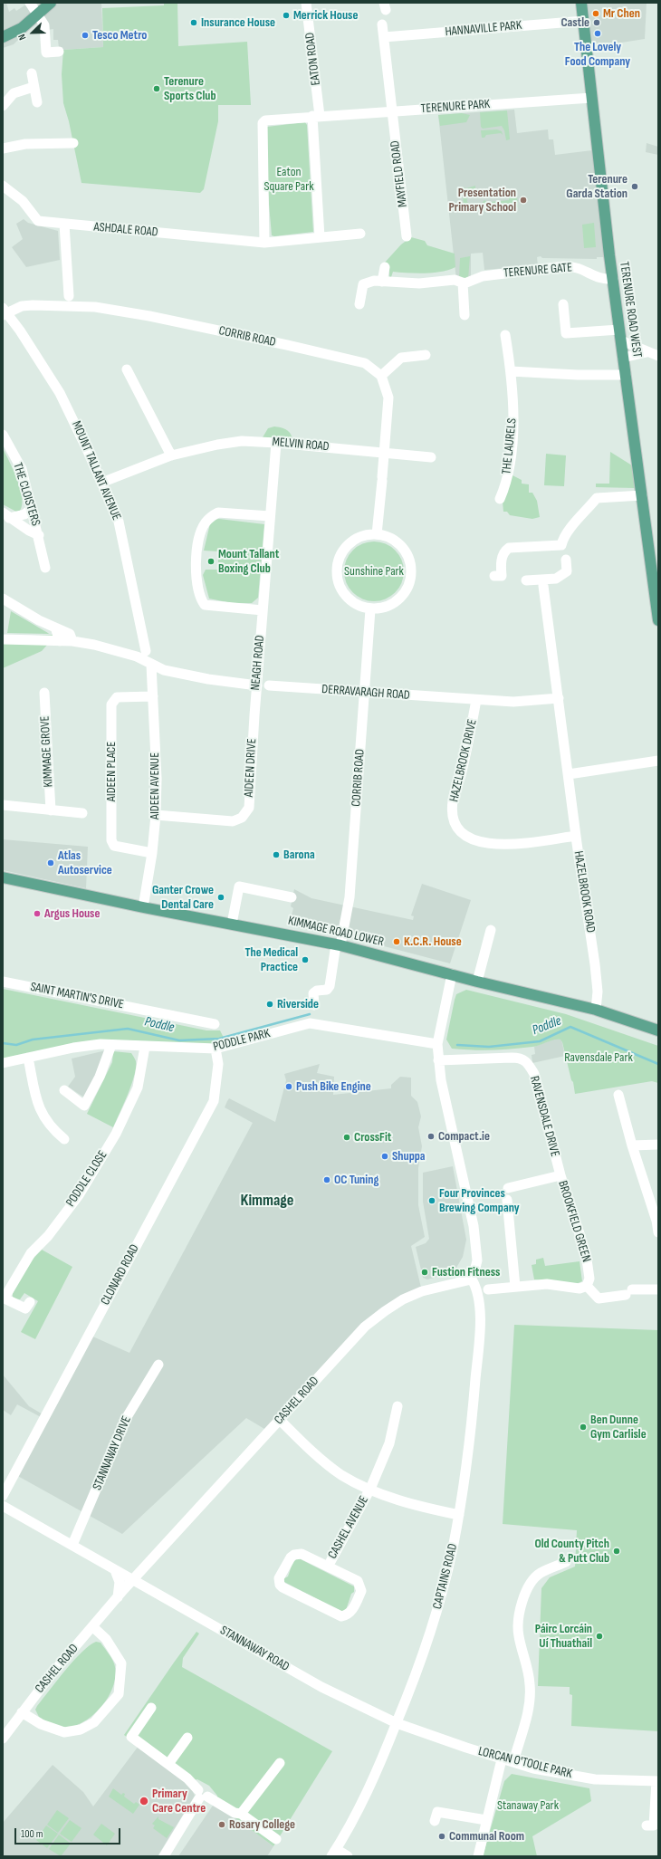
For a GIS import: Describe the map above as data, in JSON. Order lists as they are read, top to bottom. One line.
{"streets":{"main road":["TERENURE ROAD WEST","KIMMAGE ROAD LOWER"],"street":["HANNAVILLE PARK","EATON ROAD","TERENURE PARK","MAYFIELD ROAD","ASHDALE ROAD","TERENURE GATE","CORRIB ROAD","MELVIN ROAD","THE LAURELS","MOUNT TALLANT AVENUE","THE CLOISTERS","NEAGH ROAD","DERRAVARAGH ROAD","KIMMAGE GROVE","HAZELBROOK DRIVE","AIDEEN DRIVE","AIDEEN PLACE","AIDEEN AVENUE","HAZELBROOK ROAD","SAINT MARTIN'S DRIVE","PODDLE PARK","RAVENSDALE DRIVE","PODDLE CLOSE","BROOKFIELD GREEN","CLONARD ROAD","CASHEL ROAD","STANNAWAY DRIVE","CASHEL AVENUE","CAPTAINS ROAD","STANNAWAY ROAD","LORCAN O'TOOLE PARK"]},"crossings":[["HANNAVILLE PARK","MAYFIELD ROAD"],["HANNAVILLE PARK","TERENURE ROAD WEST"],["EATON ROAD","TERENURE PARK"],["EATON ROAD","ASHDALE ROAD"],["TERENURE PARK","MAYFIELD ROAD"],["TERENURE PARK","ASHDALE ROAD"],["TERENURE PARK","TERENURE ROAD WEST"],["TERENURE GATE","TERENURE ROAD WEST"],["CORRIB ROAD","MOUNT TALLANT AVENUE"],["CORRIB ROAD","DERRAVARAGH ROAD"],["CORRIB ROAD","KIMMAGE ROAD LOWER"],["MELVIN ROAD","MOUNT TALLANT AVENUE"],["MELVIN ROAD","NEAGH ROAD"],["NEAGH ROAD","AIDEEN DRIVE"],["DERRAVARAGH ROAD","HAZELBROOK DRIVE"],["HAZELBROOK DRIVE","HAZELBROOK ROAD"],["AIDEEN DRIVE","AIDEEN AVENUE"],["AIDEEN PLACE","AIDEEN AVENUE"],["AIDEEN AVENUE","KIMMAGE ROAD LOWER"],["HAZELBROOK ROAD","KIMMAGE ROAD LOWER"],["PODDLE PARK","PODDLE CLOSE"],["PODDLE PARK","CLONARD ROAD"],["RAVENSDALE DRIVE","BROOKFIELD GREEN"],["CASHEL ROAD","CASHEL AVENUE"],["CASHEL ROAD","CAPTAINS ROAD"],["CASHEL ROAD","STANNAWAY ROAD"],["STANNAWAY DRIVE","STANNAWAY ROAD"],["CASHEL AVENUE","CAPTAINS ROAD"],["CAPTAINS ROAD","STANNAWAY ROAD"],["CAPTAINS ROAD","LORCAN O'TOOLE PARK"],["STANNAWAY ROAD","LORCAN O'TOOLE PARK"]],"districts":["Kimmage"],"water":["Poddle"],"parks":["Eaton Square Park","Sunshine Park","Ravensdale Park","Stanaway Park"],"places":["Mr Chen","Merrick House","Insurance House","Castle","The Lovely Food Company","Tesco Metro","Terenure Sports Club","Terenure Garda Station","Presentation Primary School","Mount Tallant Boxing Club","Barona","Atlas Autoservice","Ganter Crowe Dental Care","Argus House","K.C.R. House","The Medical Practice","Riverside","Push Bike Engine","Compact.ie","CrossFit","Shuppa","OC Tuning","Four Provinces Brewing Company","Fustion Fitness","Ben Dunne Gym Carlisle","Old County Pitch & Putt Club","Páirc Lorcáin Uí Thuathail","Primary Care Centre","Rosary College","Communal Room"],"scale_bar":"100 m","north":"bottom left"}
